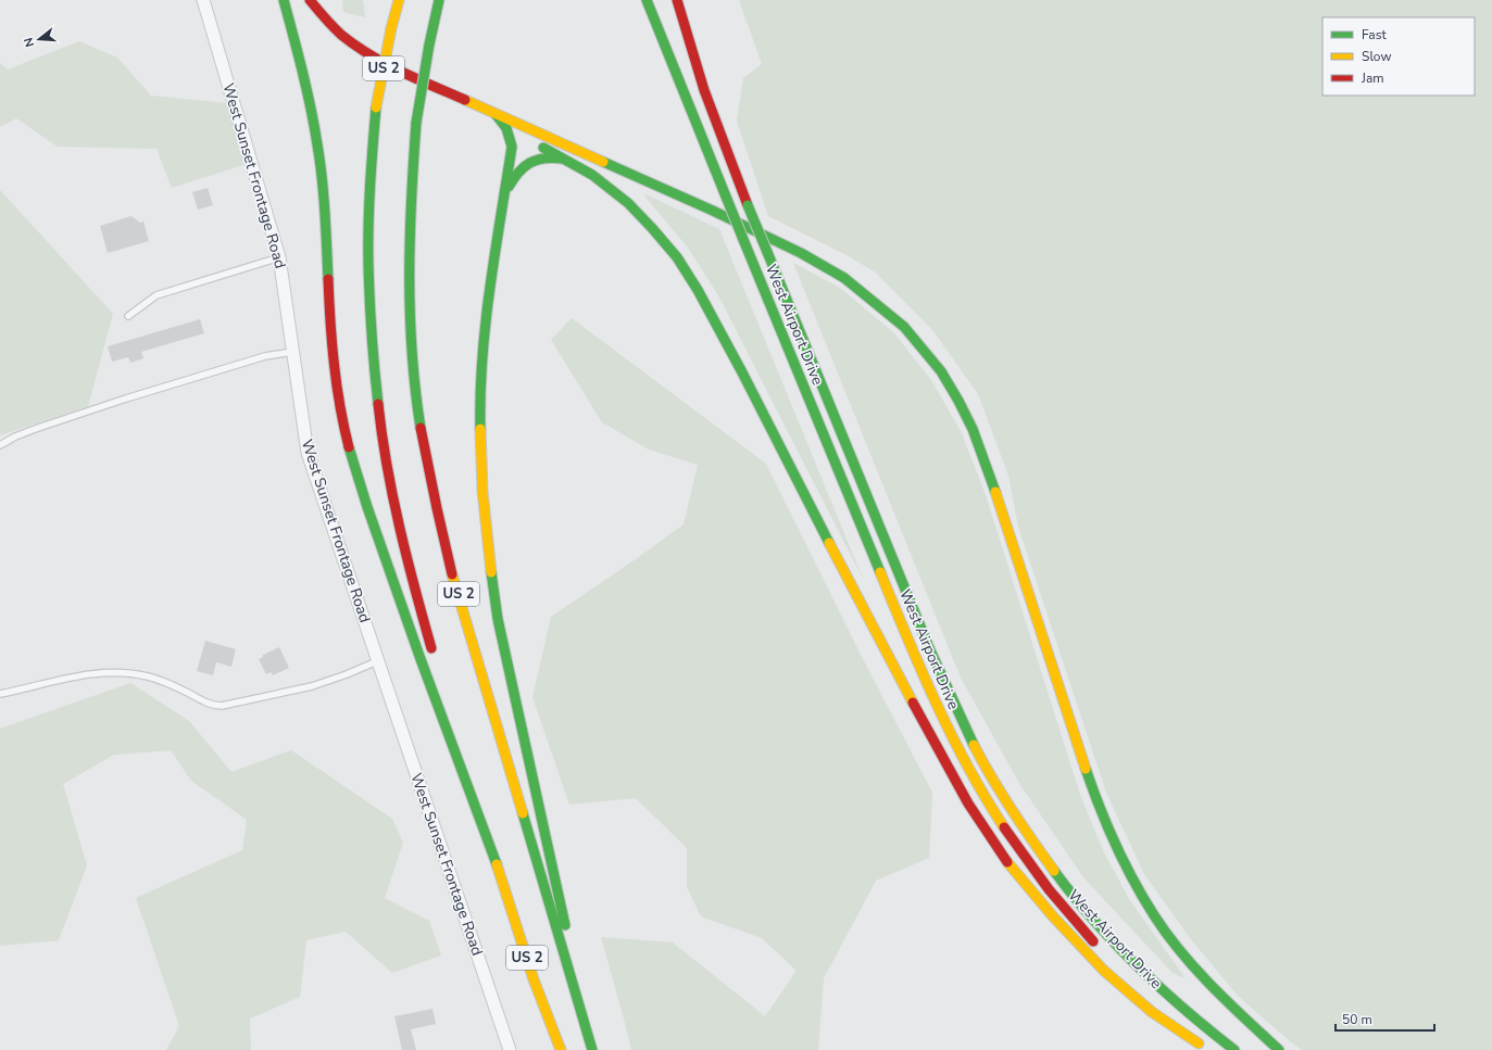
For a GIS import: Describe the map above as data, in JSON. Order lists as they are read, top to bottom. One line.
{"streets":{"main road":["US 2","West Airport Drive"],"street":["West Sunset Frontage Road"]},"legend":["Fast","Slow","Jam"],"scale_bar":"50 m","north":"left"}
